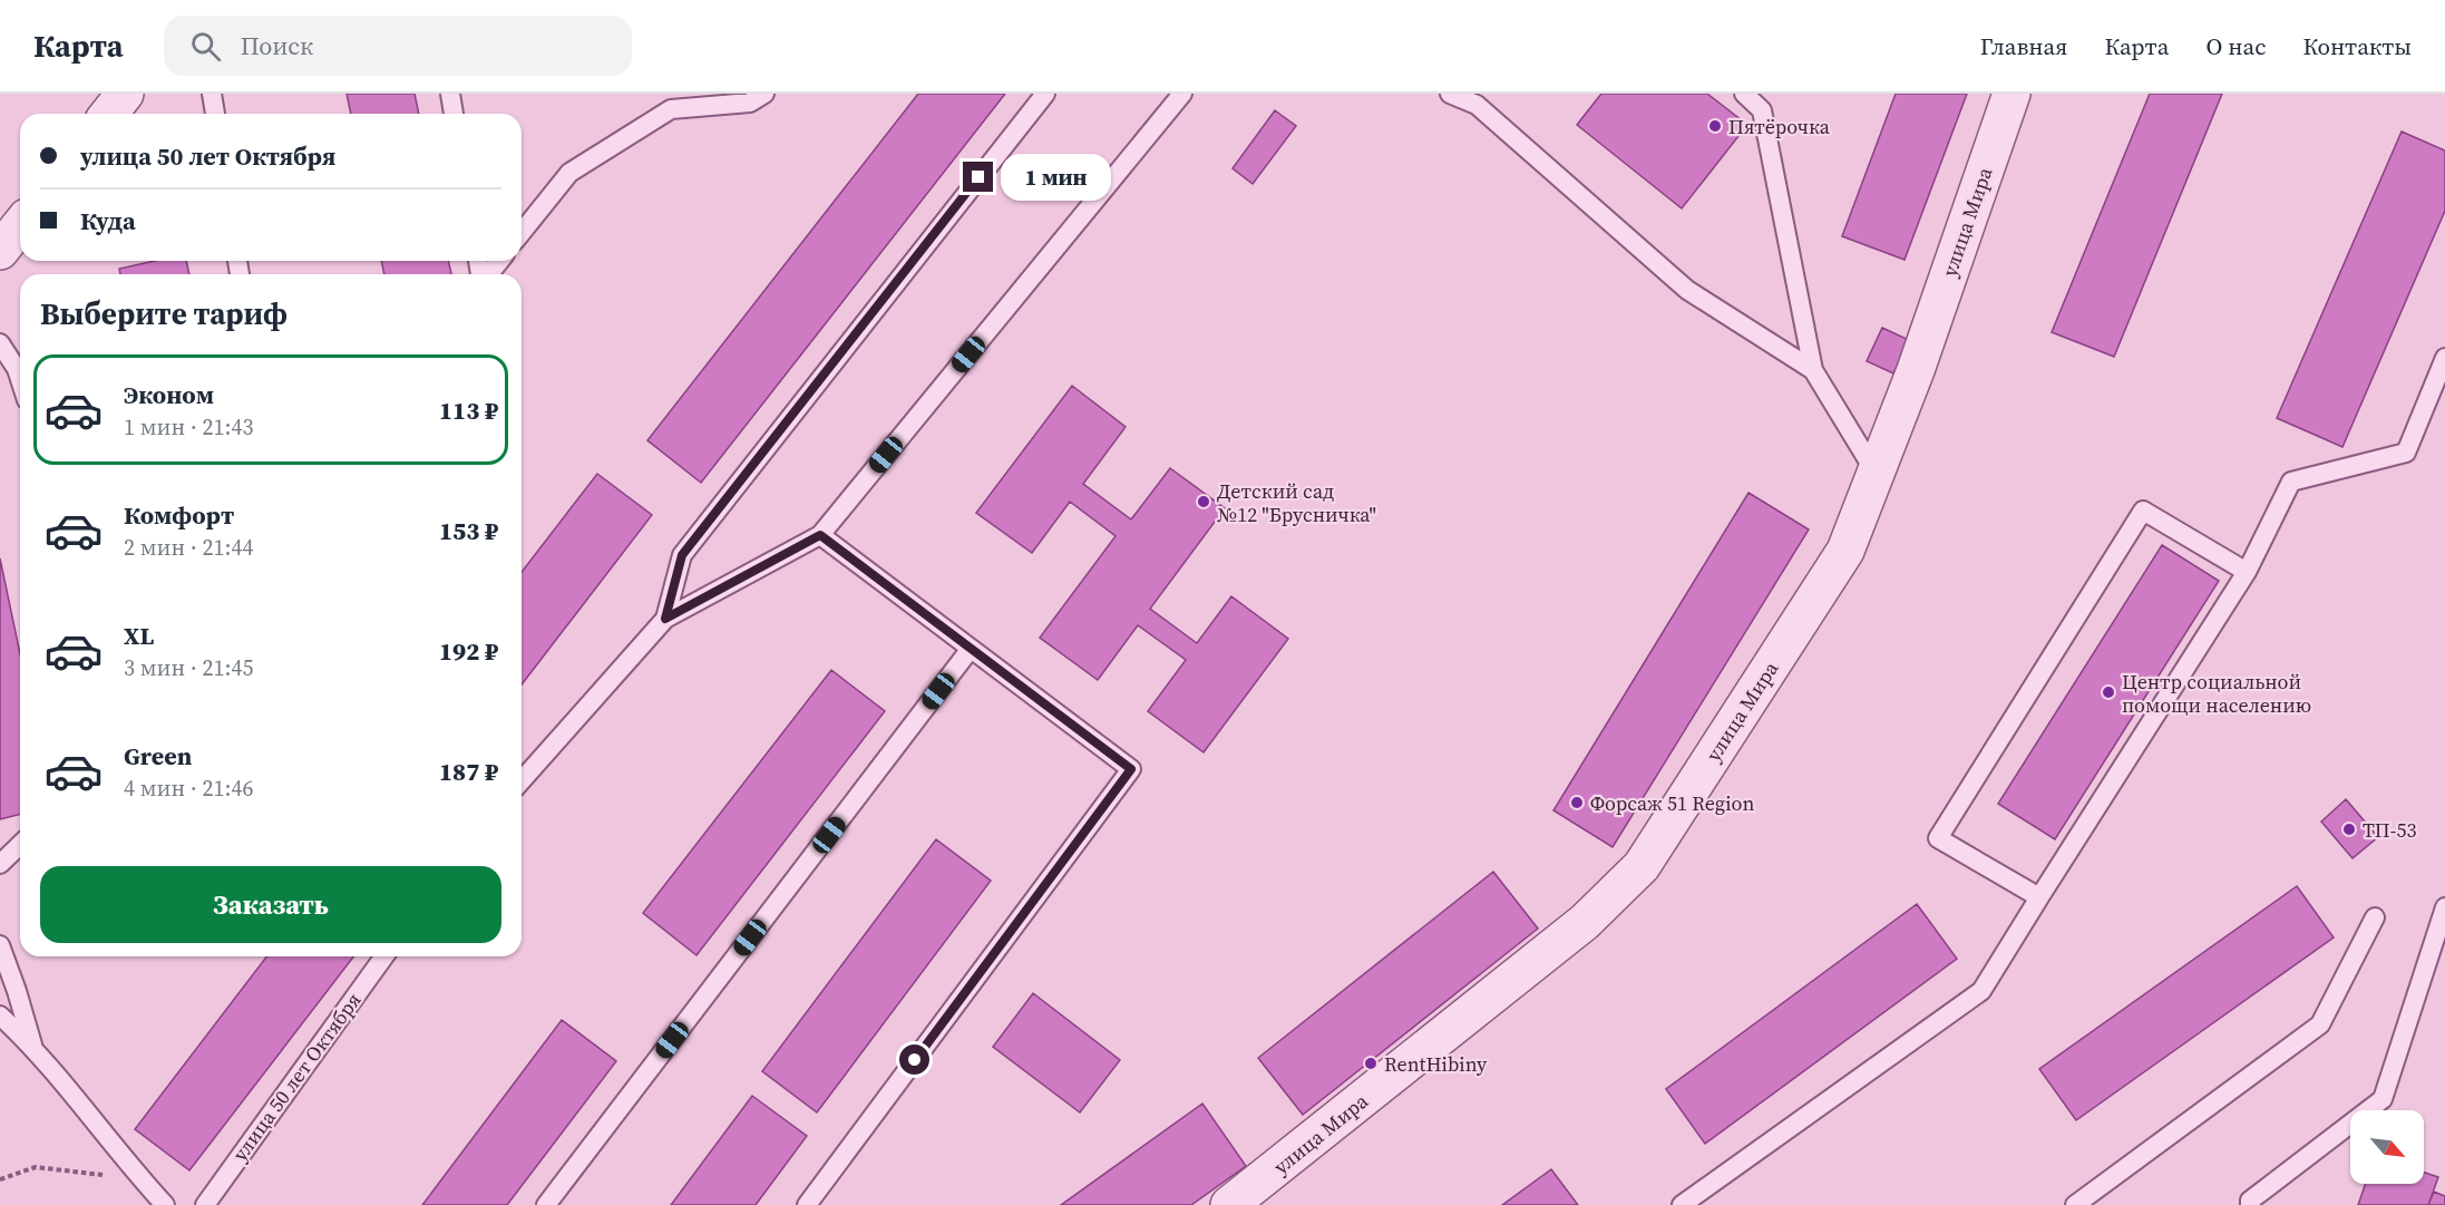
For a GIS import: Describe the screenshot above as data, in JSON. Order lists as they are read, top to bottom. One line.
{"streets":{"street":["улица Мира"],"lane":["улица 50 лет Октября"]},"places":["Пятёрочка","Детский сад №12 \"Брусничка\"","Центр социальной помощи населению","Форсаж 51 Region","ТП-53","RentHibiny"],"north":"bottom right","page":{"header":"Карта","search":"Поиск","nav":["Главная","Карта","О нас","Контакты"],"banner":["улица 50 лет Октября","Куда"],"bubble":"1 мин","heading":"Выберите тариф","list":[{"name":"Эконом","note":"1 мин · 21:43","value":"113 ₽"},{"name":"Комфорт","note":"2 мин · 21:44","value":"153 ₽"},{"name":"XL","note":"3 мин · 21:45","value":"192 ₽"},{"name":"Green","note":"4 мин · 21:46","value":"187 ₽"}],"buttons":"Заказать"}}
